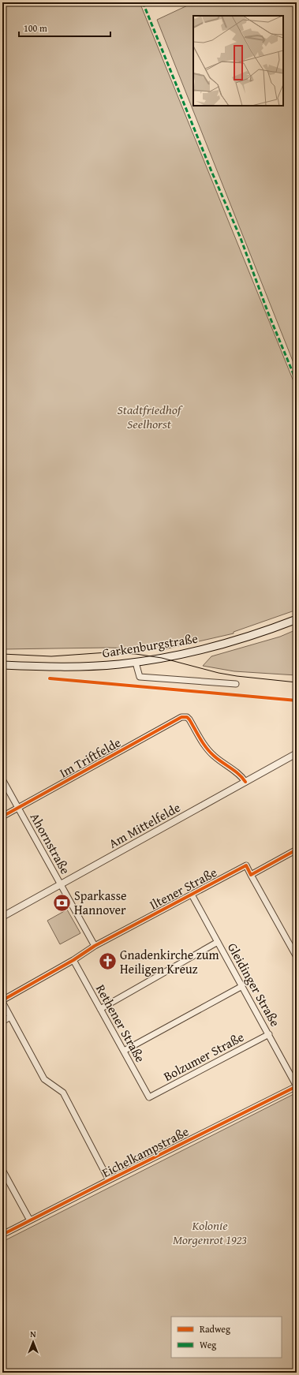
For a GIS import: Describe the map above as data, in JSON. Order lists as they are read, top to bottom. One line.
{"streets":{"main road":["Garkenburgstraße"],"street":["Im Triftfelde","Am Mittelfelde","Ahornstraße","Iltener Straße","Gleidinger Straße","Rethener Straße","Bolzumer Straße","Eichelkampstraße"]},"crossings":[["Im Triftfelde","Am Mittelfelde"],["Im Triftfelde","Ahornstraße"],["Am Mittelfelde","Ahornstraße"],["Ahornstraße","Iltener Straße"],["Iltener Straße","Gleidinger Straße"],["Iltener Straße","Rethener Straße"],["Gleidinger Straße","Bolzumer Straße"],["Gleidinger Straße","Eichelkampstraße"],["Rethener Straße","Bolzumer Straße"]],"parks":["Stadtfriedhof Seelhorst","Kolonie Morgenrot 1923"],"places":{"bank":["Sparkasse Hannover"],"church":["Gnadenkirche zum Heiligen Kreuz"]},"legend":["Radweg","Weg"],"scale_bar":"100 m","north":"top"}
